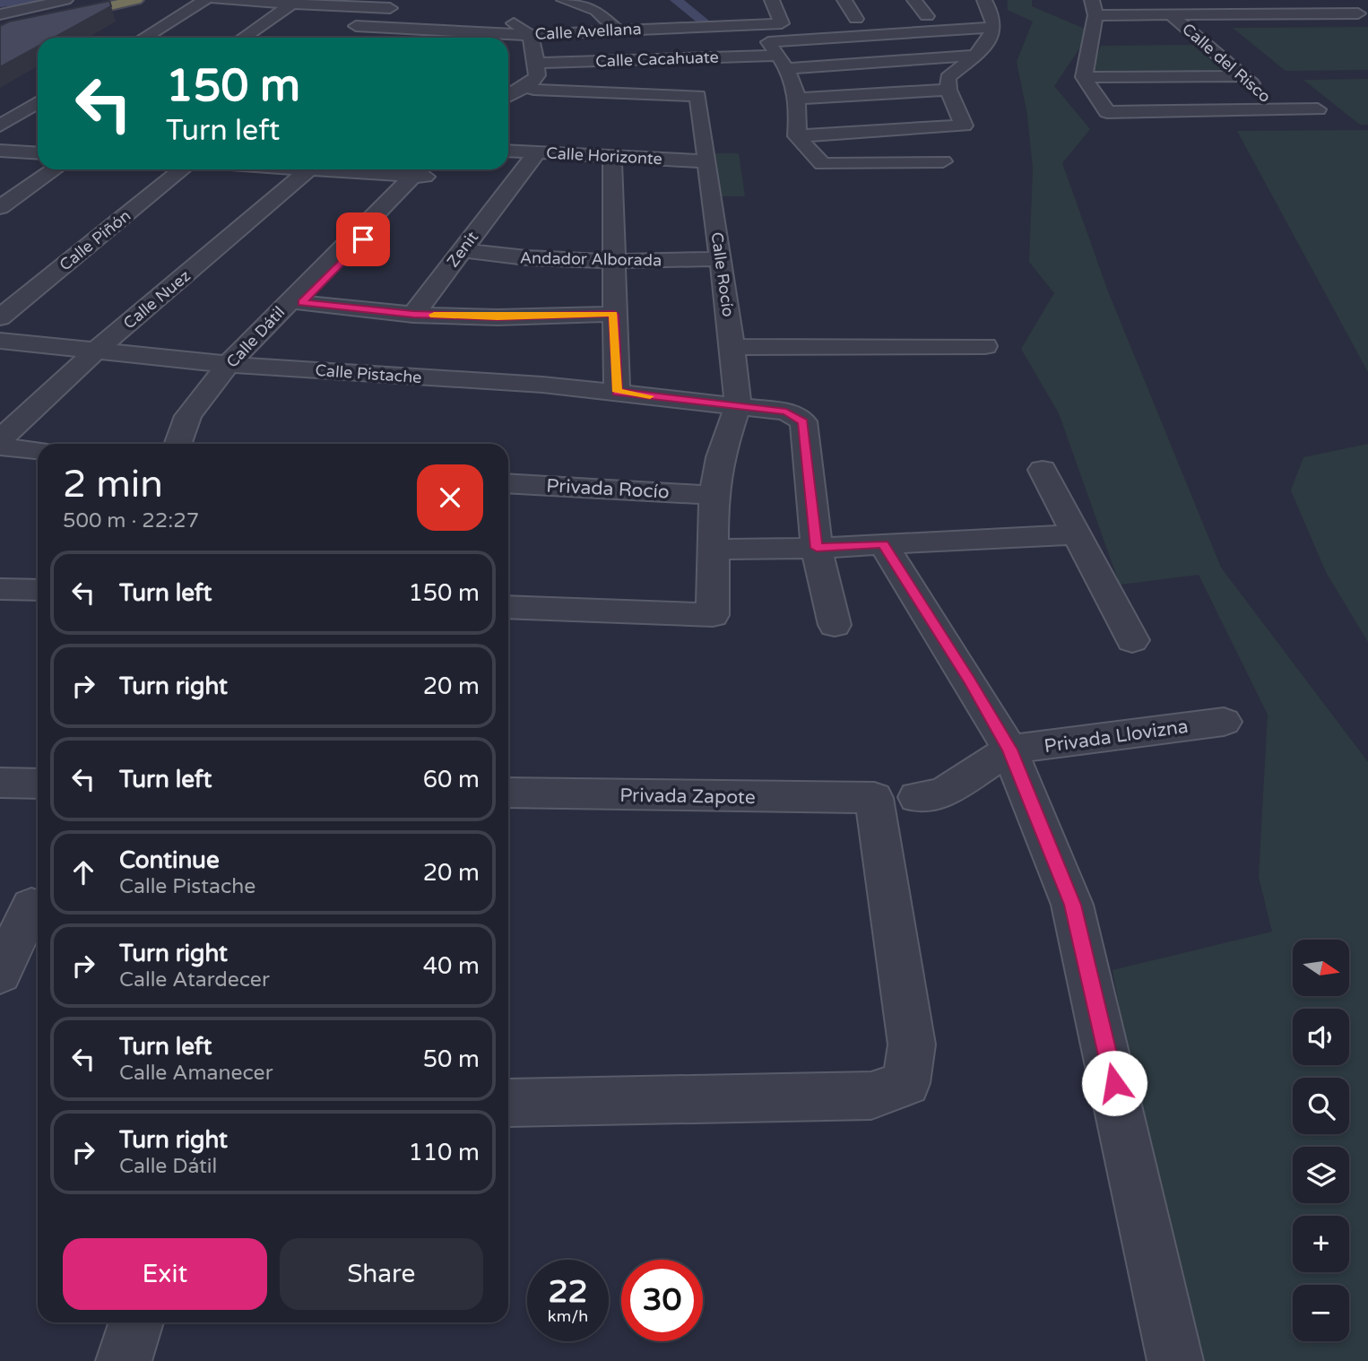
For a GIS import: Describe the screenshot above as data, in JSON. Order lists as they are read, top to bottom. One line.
{"streets":{"street":["Calle Avellana","Calle Cacahuate","Calle del Risco","Calle Horizonte","Calle Piñón","Zenit","Andador Alborada","Calle Rocío","Calle Nuez","Calle Dátil","Calle Pistache","Privada Rocío","Privada Llovizna","Privada Zapote"]},"crossings":[["Calle Horizonte","Zenit"],["Calle Horizonte","Calle Rocío"],["Zenit","Andador Alborada"],["Andador Alborada","Calle Rocío"],["Calle Rocío","Calle Pistache"],["Calle Rocío","Privada Rocío"],["Calle Nuez","Calle Pistache"],["Calle Dátil","Calle Pistache"],["Privada Llovizna","Privada Zapote"]],"north":"right","page":{"turn":["150 m","Turn left"],"heading":["2 min","500 m · 22:27"],"list":[{"name":"Turn left","value":"150 m"},{"name":"Turn right","value":"20 m"},{"name":"Turn left","value":"60 m"},{"name":"Continue","note":"Calle Pistache","value":"20 m"},{"name":"Turn right","note":"Calle Atardecer","value":"40 m"},{"name":"Turn left","note":"Calle Amanecer","value":"50 m"},{"name":"Turn right","note":"Calle Dátil","value":"110 m"}],"map_buttons":["+","−"],"buttons":["Exit","Share"],"speed":"22 km/h","limit":"30"}}
